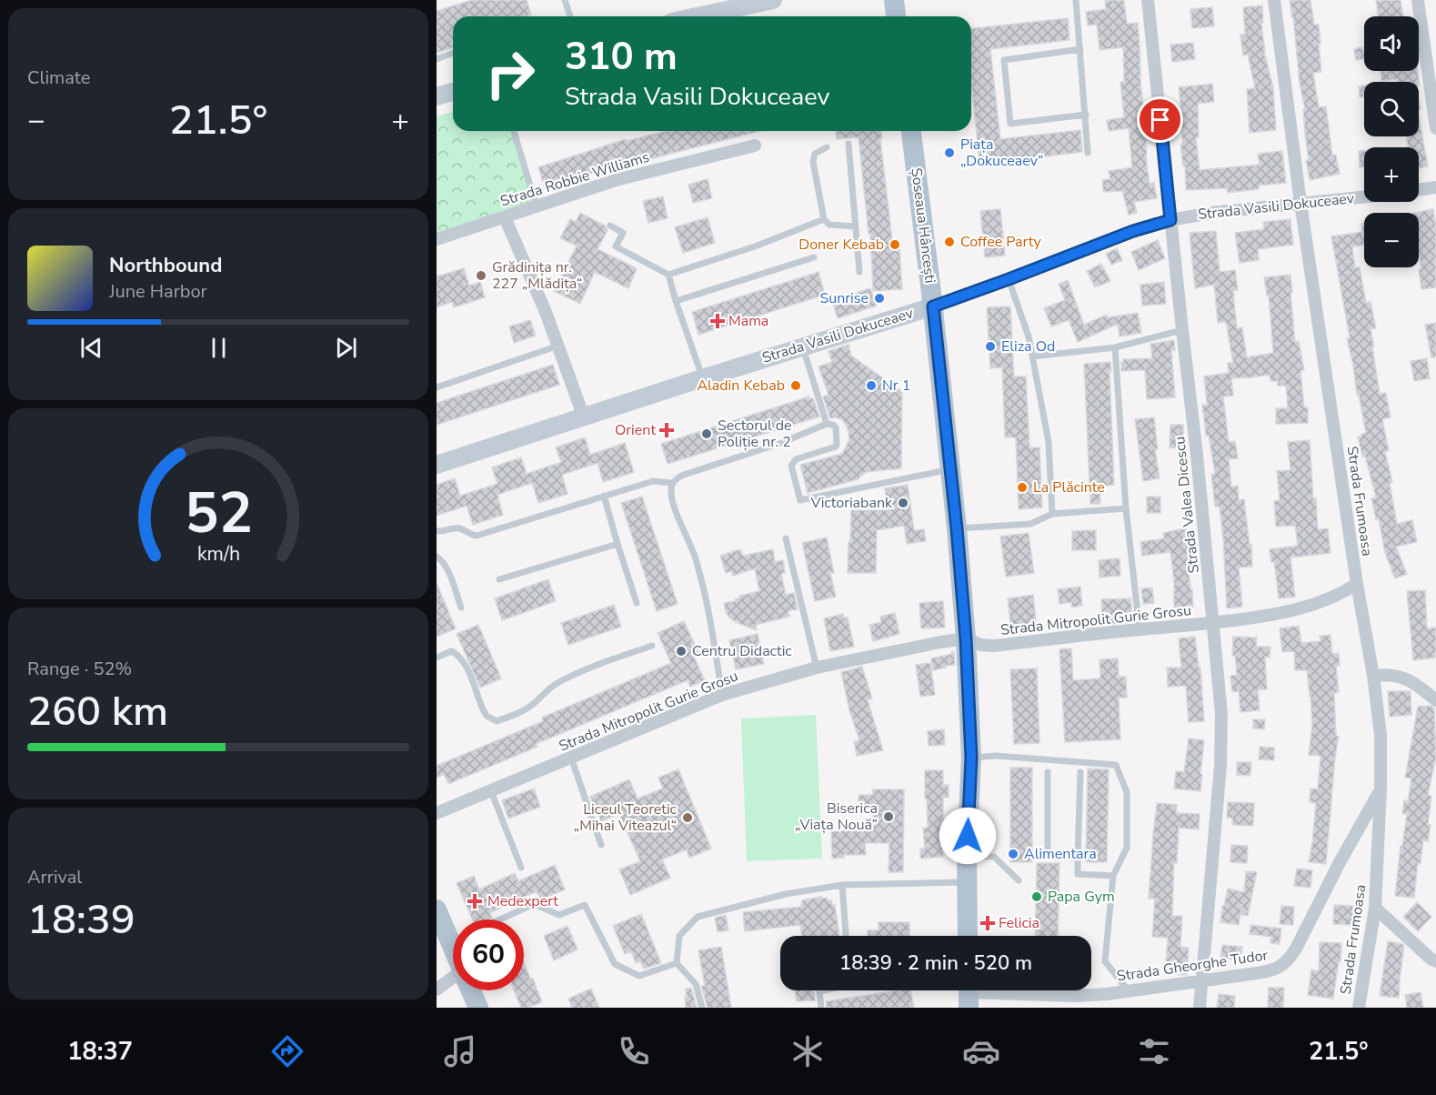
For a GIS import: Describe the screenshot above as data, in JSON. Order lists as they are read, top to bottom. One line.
{"streets":{"main road":["Strada Vasili Dokuceaev","Șoseaua Hâncești"],"street":["Strada Robbie Williams","Strada Frumoasa","Strada Valea Dicescu","Strada Mitropolit Gurie Grosu","Strada Gheorghe Tudor"]},"crossings":[["Strada Vasili Dokuceaev","Șoseaua Hâncești"],["Strada Vasili Dokuceaev","Strada Frumoasa"],["Strada Vasili Dokuceaev","Strada Valea Dicescu"],["Șoseaua Hâncești","Strada Mitropolit Gurie Grosu"],["Strada Frumoasa","Strada Mitropolit Gurie Grosu"],["Strada Frumoasa","Strada Gheorghe Tudor"],["Strada Valea Dicescu","Strada Mitropolit Gurie Grosu"],["Strada Valea Dicescu","Strada Gheorghe Tudor"]],"places":{"other":["Piața „Dokuceaev”","Coffee Party","Doner Kebab","Grădinița nr. 227 „Mlădița“","Sunrise","Eliza Od","Aladin Kebab","Nr 1","Sectorul de Poliție nr. 2","La Plăcinte","Victoriabank","Centru Didactic","Biserica „Viața Nouă”","Liceul Teoretic „Mihai Viteazul“","Alimentara","Papa Gym"],"health":["Mama","Orient","Medexpert","Felicia"]},"page":{"tile":["Climate",["Range · 52%","260 km"],["Arrival","18:39"]],"map_buttons":["+","−"],"turn":["310 m","Strada Vasili Dokuceaev"],"heat":["−","21.5°","+"],"song":["Northbound","June Harbor"],"limit":"60","trip":"18:39 · 2 min · 520 m","tabs":["18:37","21.5°"],"gauge":["52","km/h"]}}
